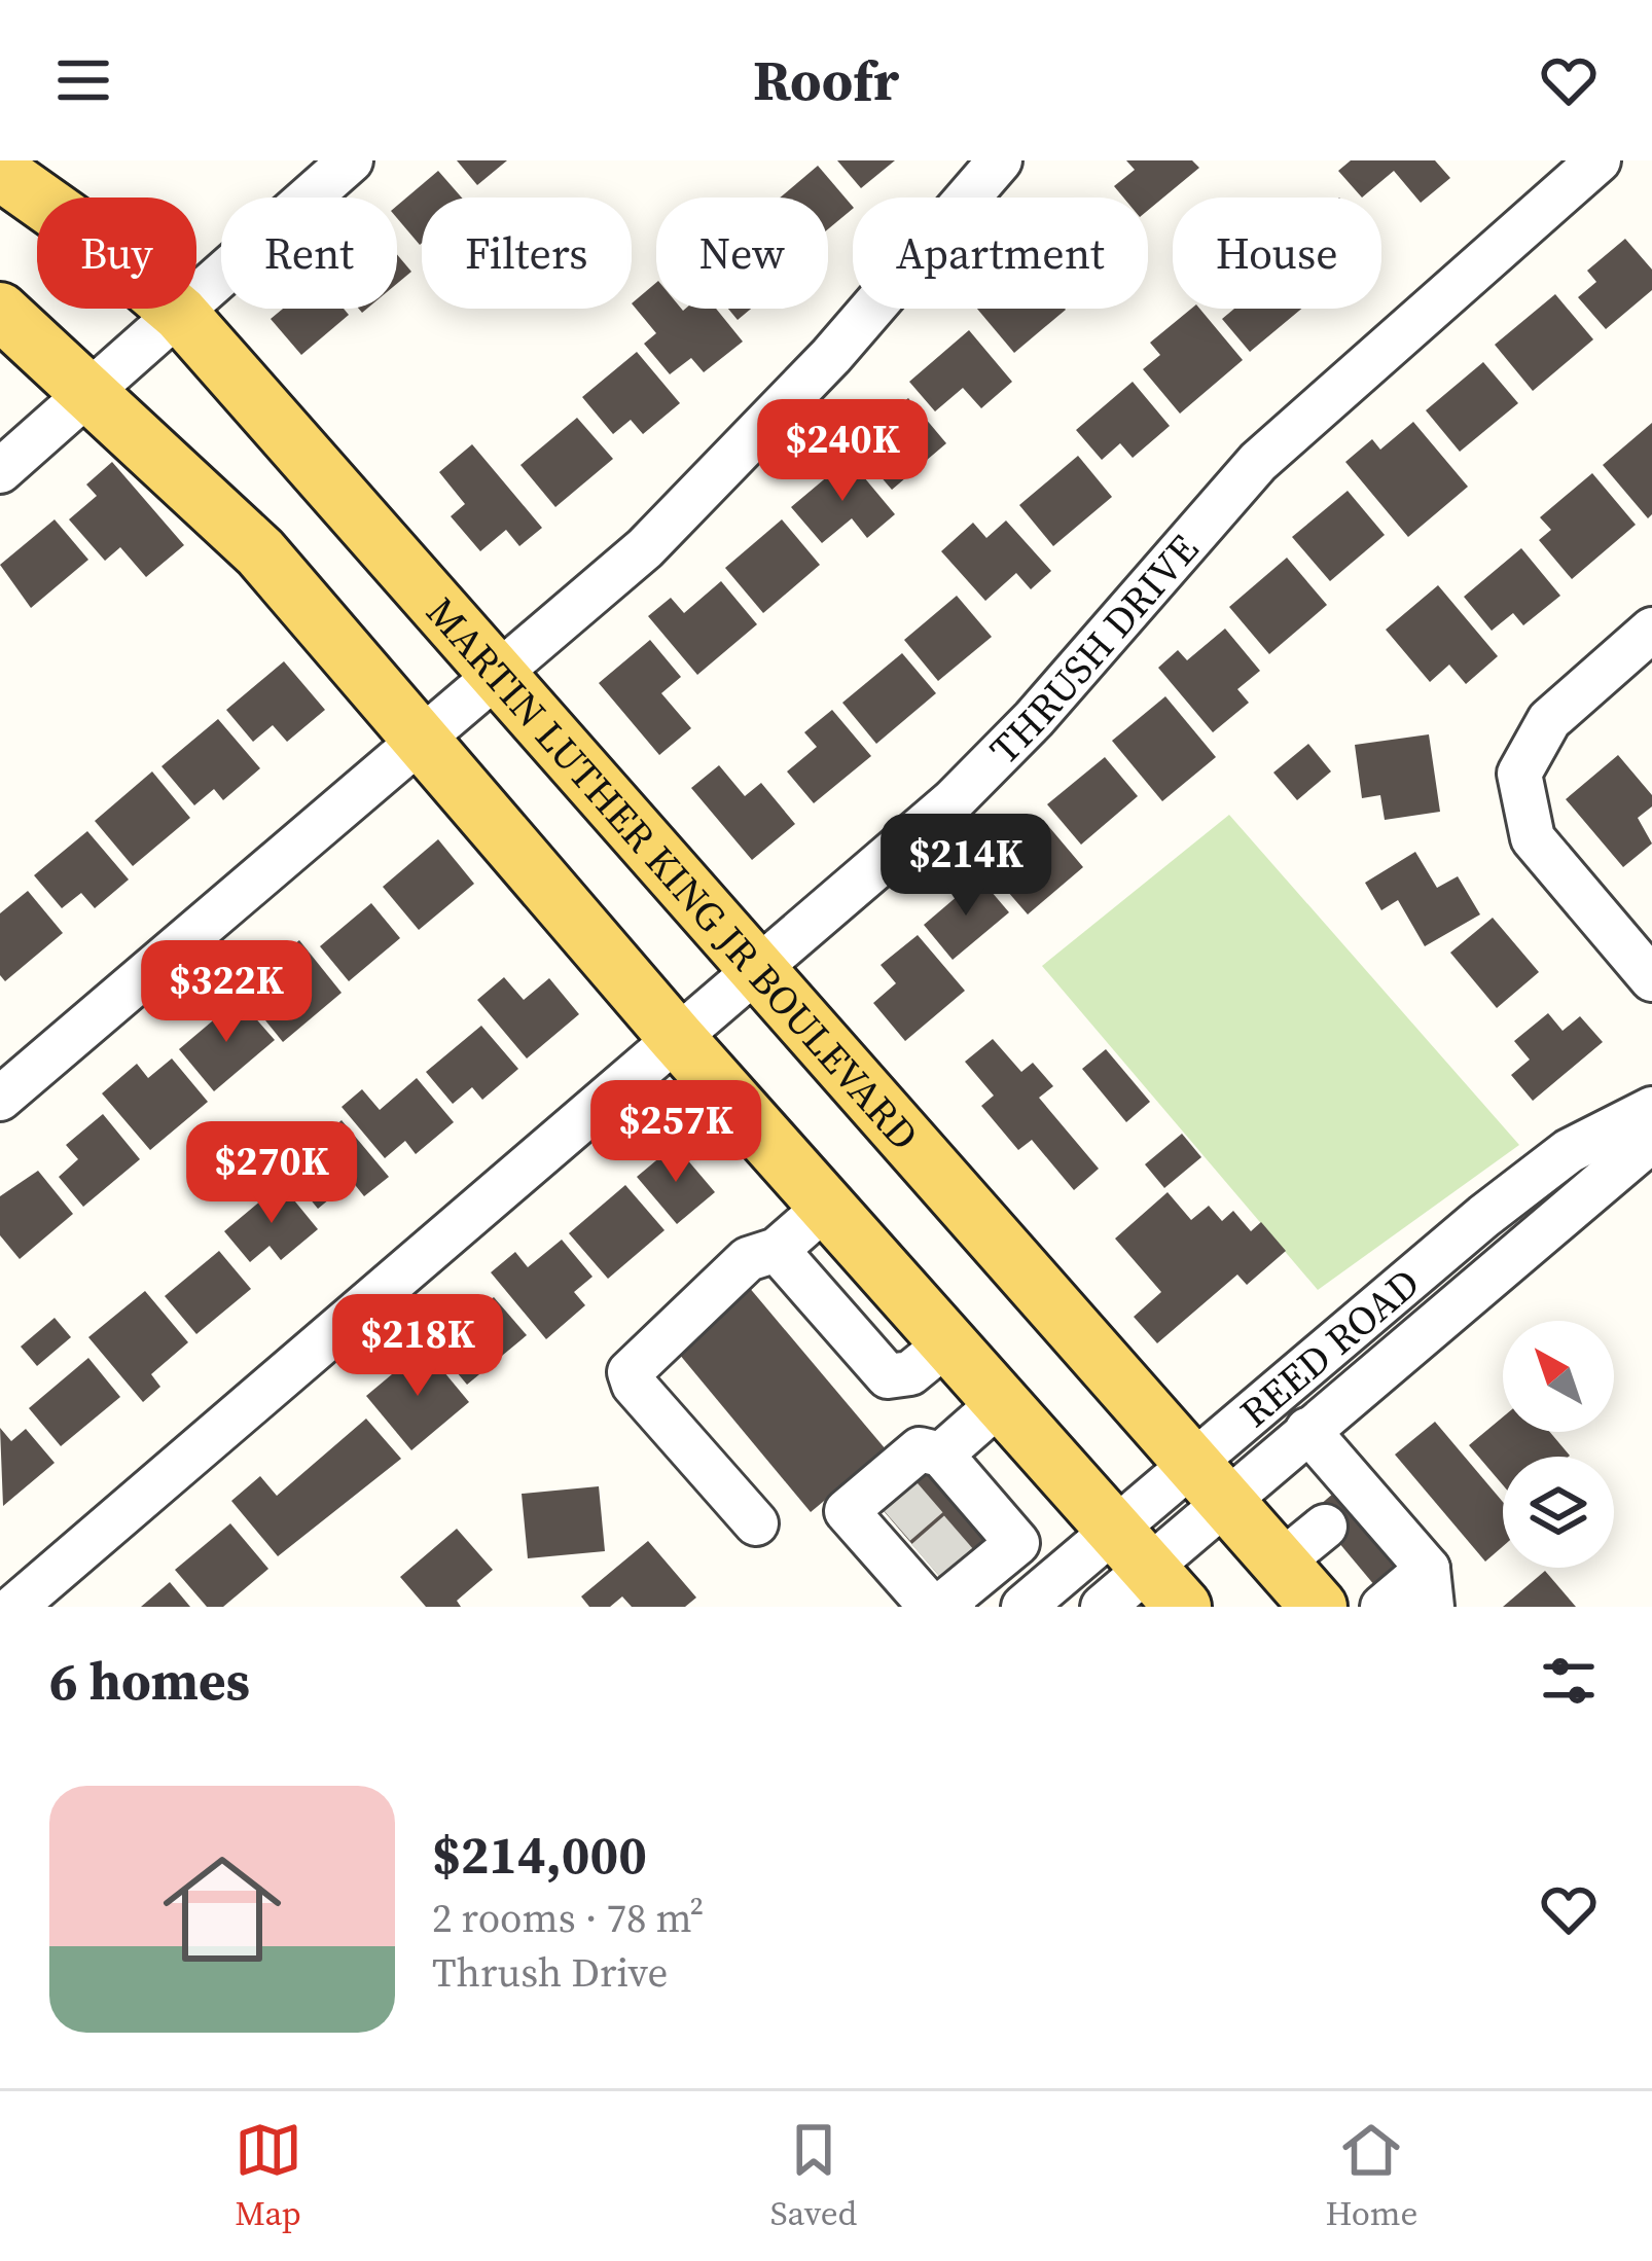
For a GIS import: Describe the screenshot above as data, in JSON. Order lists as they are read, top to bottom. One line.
{"streets":{"main road":["MARTIN LUTHER KING JR BOULEVARD"],"street":["THRUSH DRIVE","REED ROAD"]},"crossings":[["THRUSH DRIVE","MARTIN LUTHER KING JR BOULEVARD"],["MARTIN LUTHER KING JR BOULEVARD","REED ROAD"]],"north":"top left","page":{"header":"Roofr","chip":["Buy","Rent","Filters","New","Apartment","House"],"price":["$240K","$214K","$322K","$257K","$270K","$218K"],"heading":"6 homes","list":[{"name":"$214,000","note":"2 rooms · 78 m² · Thrush Drive"}],"tabs":["Map","Saved","Home"]}}
